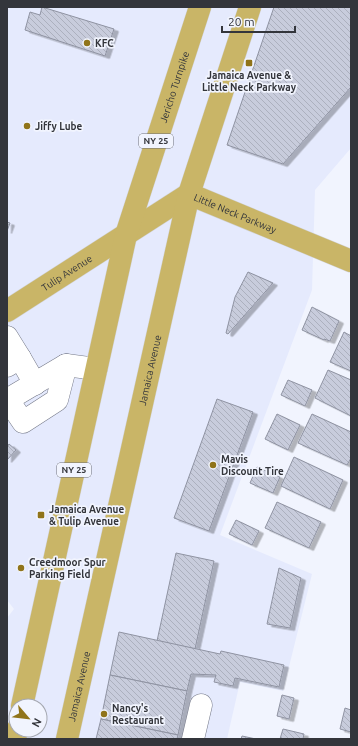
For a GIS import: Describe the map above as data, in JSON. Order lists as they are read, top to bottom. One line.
{"streets":{"main road":["Jericho Turnpike","NY 25","Little Neck Parkway","Tulip Avenue","Jamaica Avenue"]},"crossings":[["Jericho Turnpike","NY 25"],["Jericho Turnpike","Little Neck Parkway"],["Jericho Turnpike","Tulip Avenue"],["NY 25","Little Neck Parkway"],["NY 25","Tulip Avenue"],["Little Neck Parkway","Tulip Avenue"],["Little Neck Parkway","Jamaica Avenue"]],"places":{"other":["KFC","Jiffy Lube","Mavis Discount Tire","Creedmoor Spur Parking Field","Nancy's Restaurant"],"transit":["Jamaica Avenue & Little Neck Parkway","Jamaica Avenue & Tulip Avenue"]},"scale_bar":"20 m","north":"bottom right"}
